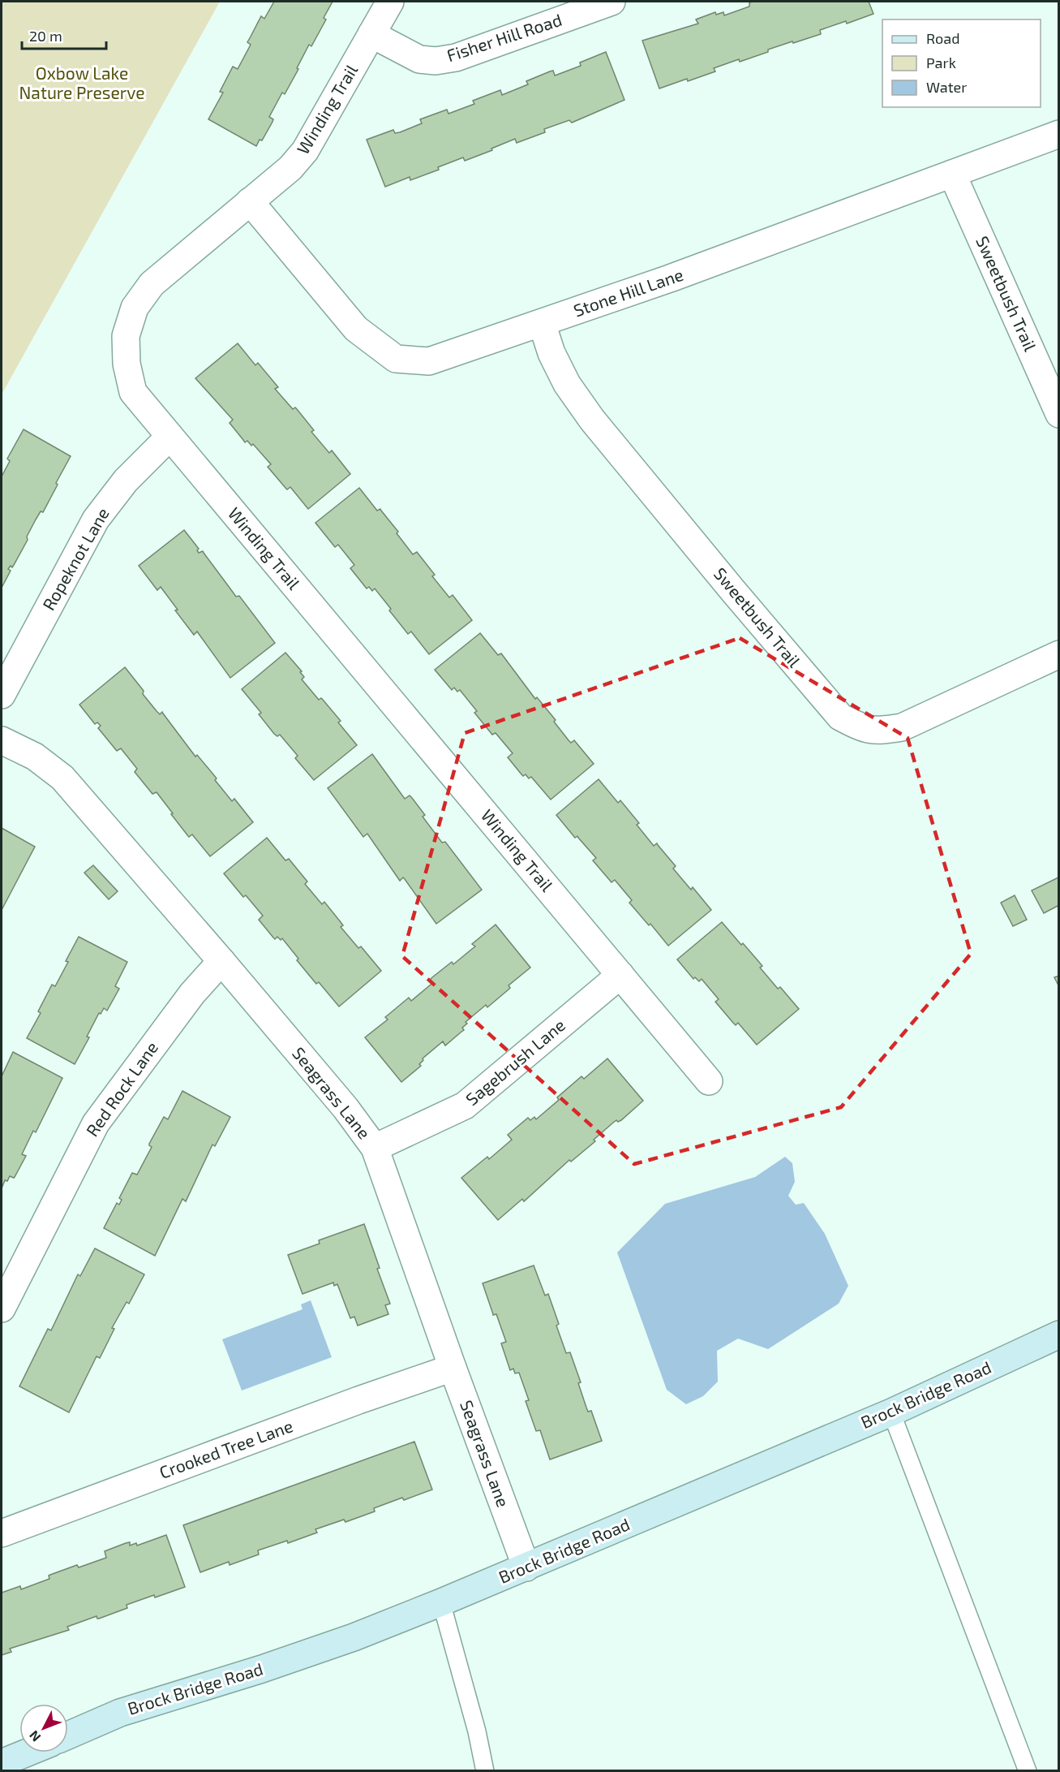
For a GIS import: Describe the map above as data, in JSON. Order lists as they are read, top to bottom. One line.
{"streets":{"street":["Fisher Hill Road","Winding Trail","Stone Hill Lane","Sweetbush Trail","Ropeknot Lane","Sagebrush Lane","Red Rock Lane","Seagrass Lane","Brock Bridge Road","Crooked Tree Lane"]},"crossings":[["Fisher Hill Road","Winding Trail"],["Winding Trail","Stone Hill Lane"],["Winding Trail","Ropeknot Lane"],["Winding Trail","Sagebrush Lane"],["Stone Hill Lane","Sweetbush Trail"],["Sagebrush Lane","Seagrass Lane"],["Red Rock Lane","Seagrass Lane"],["Seagrass Lane","Brock Bridge Road"],["Seagrass Lane","Crooked Tree Lane"]],"parks":["Oxbow Lake Nature Preserve"],"legend":["Road","Park","Water"],"scale_bar":"20 m","north":"bottom left"}
